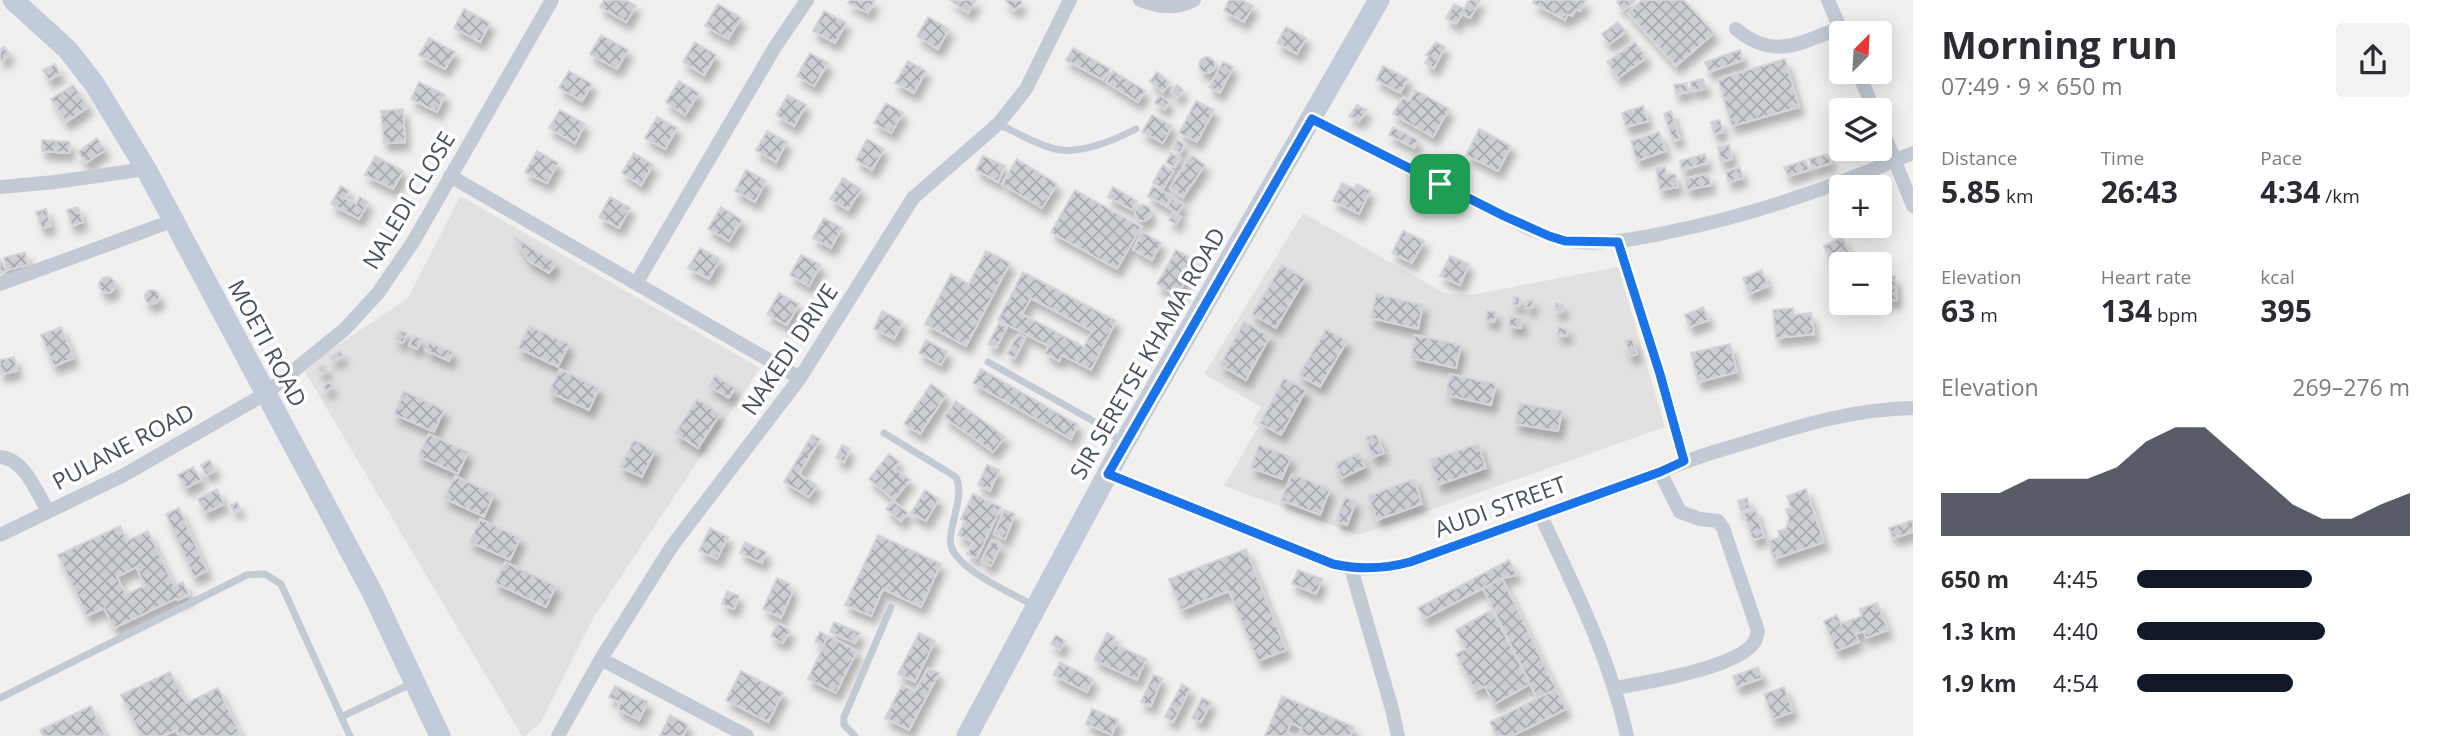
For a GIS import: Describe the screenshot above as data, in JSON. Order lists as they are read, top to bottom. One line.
{"streets":{"street":["NALEDI CLOSE","MOETI ROAD","NAKEDI DRIVE","SIR SERETSE KHAMA ROAD","PULANE ROAD","AUDI STREET"]},"crossings":[["NALEDI CLOSE","MOETI ROAD"],["NALEDI CLOSE","PULANE ROAD"],["MOETI ROAD","PULANE ROAD"],["SIR SERETSE KHAMA ROAD","AUDI STREET"]],"north":"top right","page":{"heading":["Morning run","07:49 · 9 × 650 m"],"map_buttons":["+","−"],"stats":[["Distance","5.85 km"],["Time","26:43"],["Pace","4:34 /km"],["Elevation","63 m"],["Heart rate","134 bpm"],["kcal","395"]],"chart":["Elevation","269–276 m"],"list":[{"name":"650 m","note":"4:45"},{"name":"1.3 km","note":"4:40"},{"name":"1.9 km","note":"4:54"}]}}
